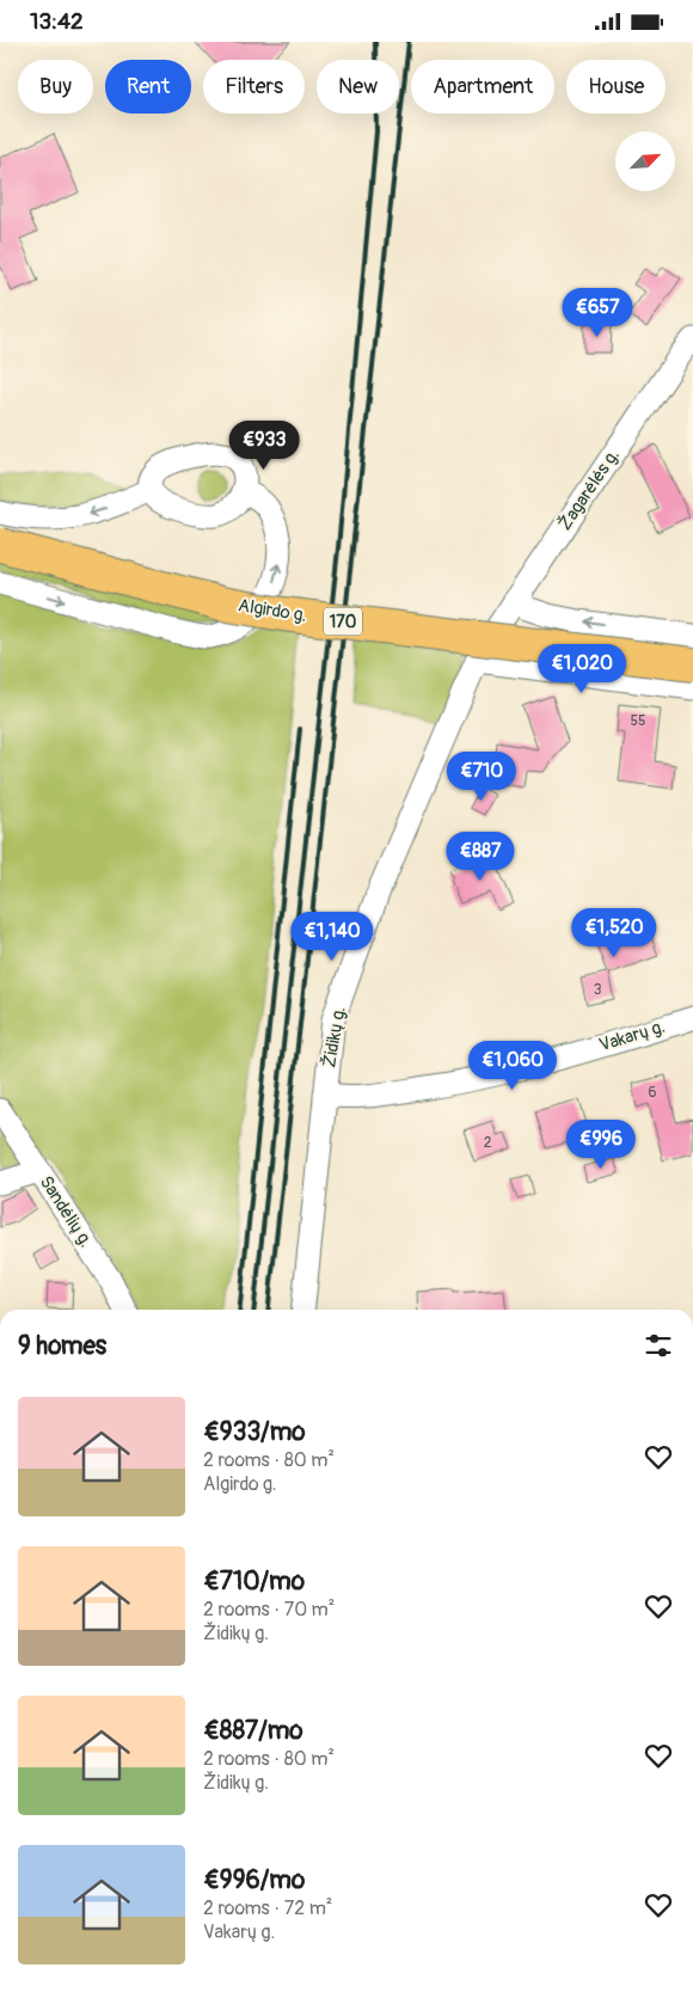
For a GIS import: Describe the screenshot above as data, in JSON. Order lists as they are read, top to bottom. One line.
{"streets":{"main road":["Algirdo g.","170"],"street":["Žagarėlės g.","Vakarų g.","Židikų g.","Sandėlių g."]},"crossings":[["Žagarėlės g.","Židikų g."],["Vakarų g.","Židikų g."]],"house_numbers":["55","3","6","2"],"north":"top right","page":{"status":"13:42","chip":["Buy","Rent","Filters","New","Apartment","House"],"price":["€657","€933","€1,020","€710","€887","€1,520","€1,140","€1,060","€996"],"heading":"9 homes","list":[{"name":"€933/mo","note":"2 rooms · 80 m² · Algirdo g."},{"name":"€710/mo","note":"2 rooms · 70 m² · Židikų g."},{"name":"€887/mo","note":"2 rooms · 80 m² · Židikų g."},{"name":"€996/mo","note":"2 rooms · 72 m² · Vakarų g."}]}}
